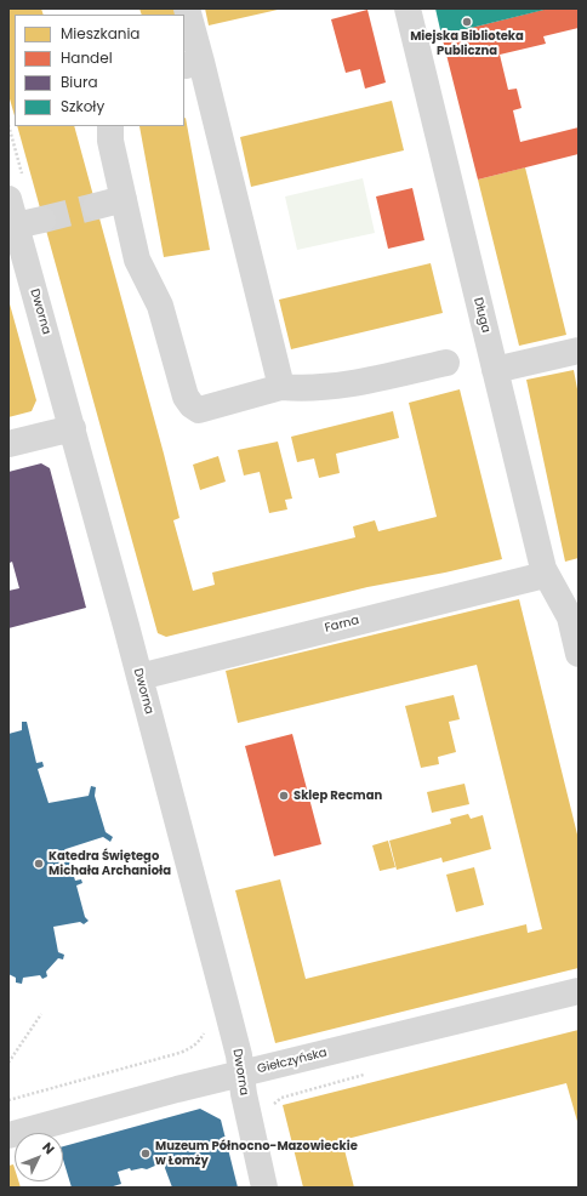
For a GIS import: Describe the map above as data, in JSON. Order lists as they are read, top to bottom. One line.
{"streets":{"street":["Dworna","Długa","Farna","Giełczyńska"]},"crossings":[["Dworna","Farna"],["Dworna","Giełczyńska"],["Długa","Farna"]],"places":["Miejska Biblioteka Publiczna","Sklep Recman","Katedra Świętego Michała Archanioła","Muzeum Północno-Mazowieckie w Łomży"],"legend":["Mieszkania","Handel","Biura","Szkoły"],"north":"top right"}
